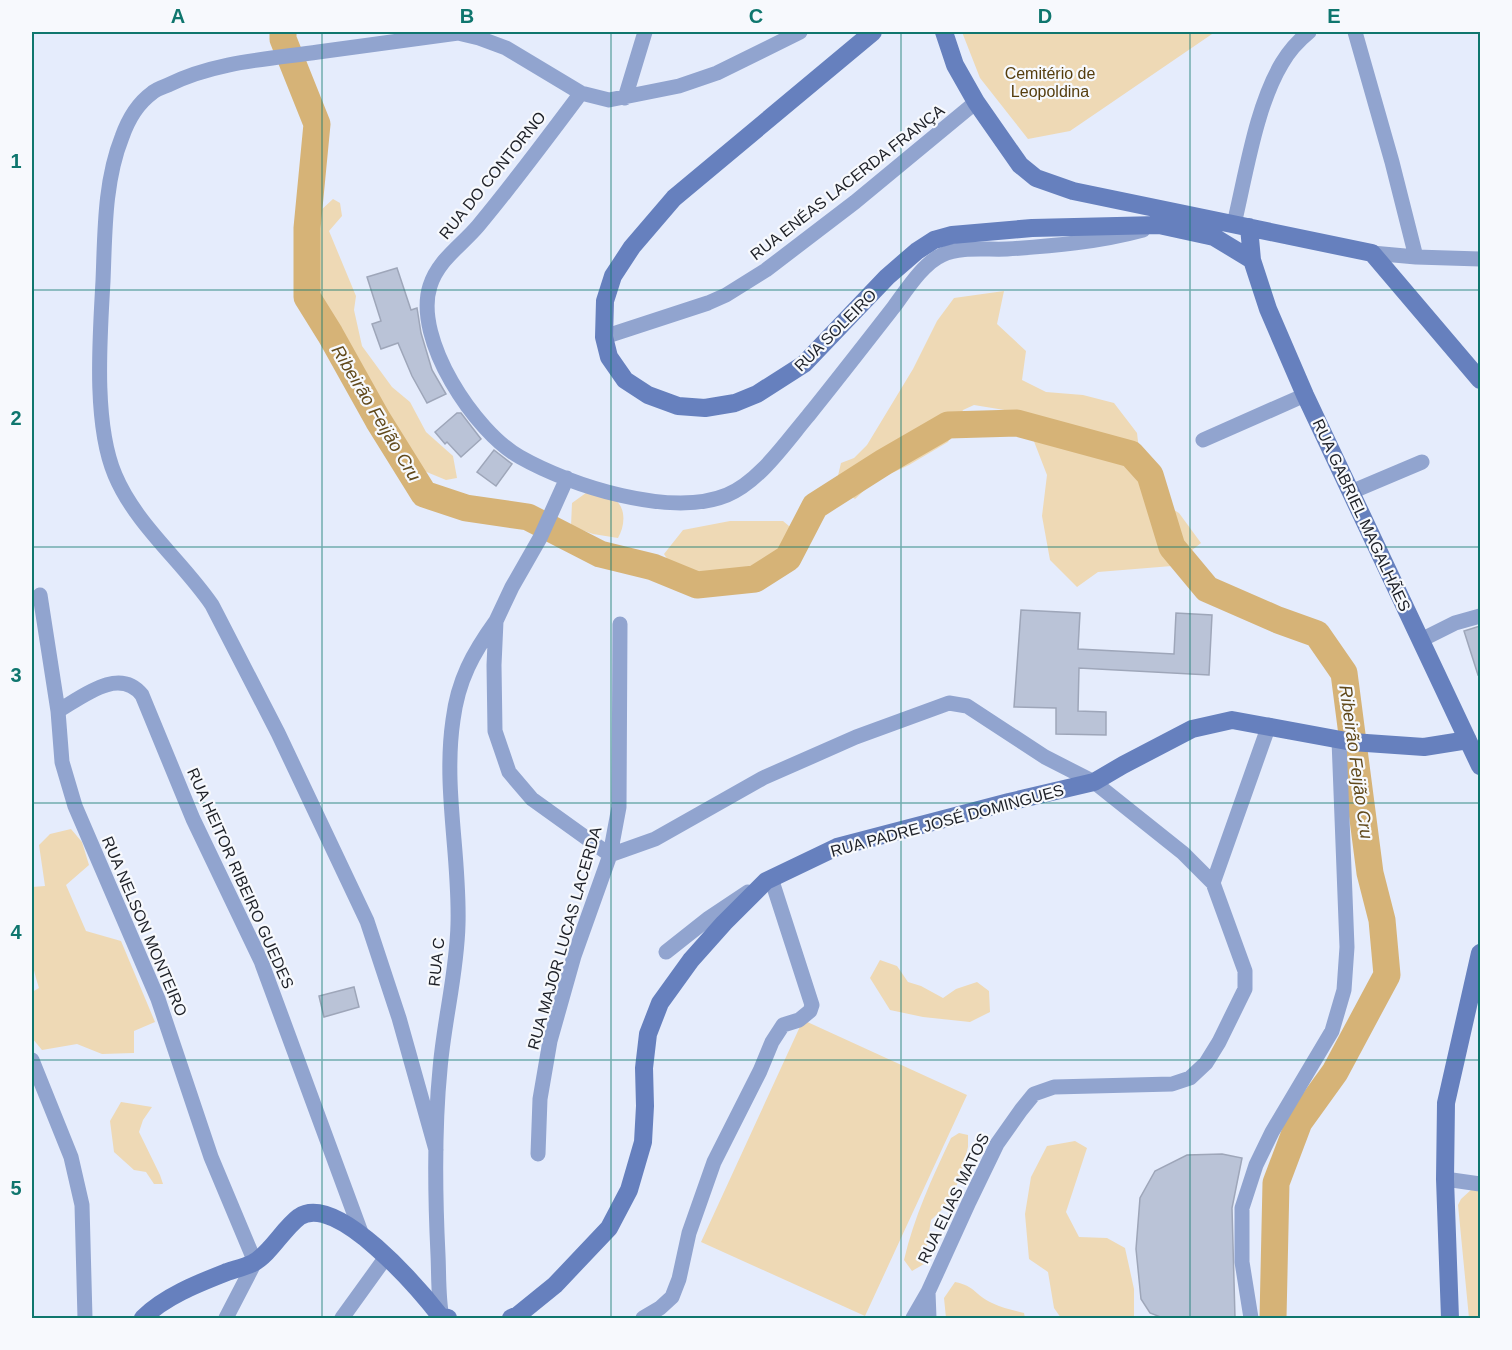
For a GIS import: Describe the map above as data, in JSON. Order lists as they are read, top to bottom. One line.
{"streets":{"street":["RUA DO CONTORNO","RUA ENÉAS LACERDA FRANÇA","RUA SOLEIRO","RUA GABRIEL MAGALHÃES","RUA PADRE JOSÉ DOMINGUES","RUA HEITOR RIBEIRO GUEDES","RUA NELSON MONTEIRO","RUA MAJOR LUCAS LACERDA","RUA C","RUA ELIAS MATOS"]},"crossings":[["RUA DO CONTORNO","RUA SOLEIRO"],["RUA ENÉAS LACERDA FRANÇA","RUA SOLEIRO"],["RUA SOLEIRO","RUA GABRIEL MAGALHÃES"],["RUA GABRIEL MAGALHÃES","RUA PADRE JOSÉ DOMINGUES"],["RUA PADRE JOSÉ DOMINGUES","RUA ELIAS MATOS"],["RUA HEITOR RIBEIRO GUEDES","RUA NELSON MONTEIRO"],["RUA MAJOR LUCAS LACERDA","RUA ELIAS MATOS"]],"water":["Ribeirão Feijão Cru"],"parks":["Cemitério de Leopoldina"],"grid":{"columns":["A","B","C","D","E"],"rows":["1","2","3","4","5"]}}
